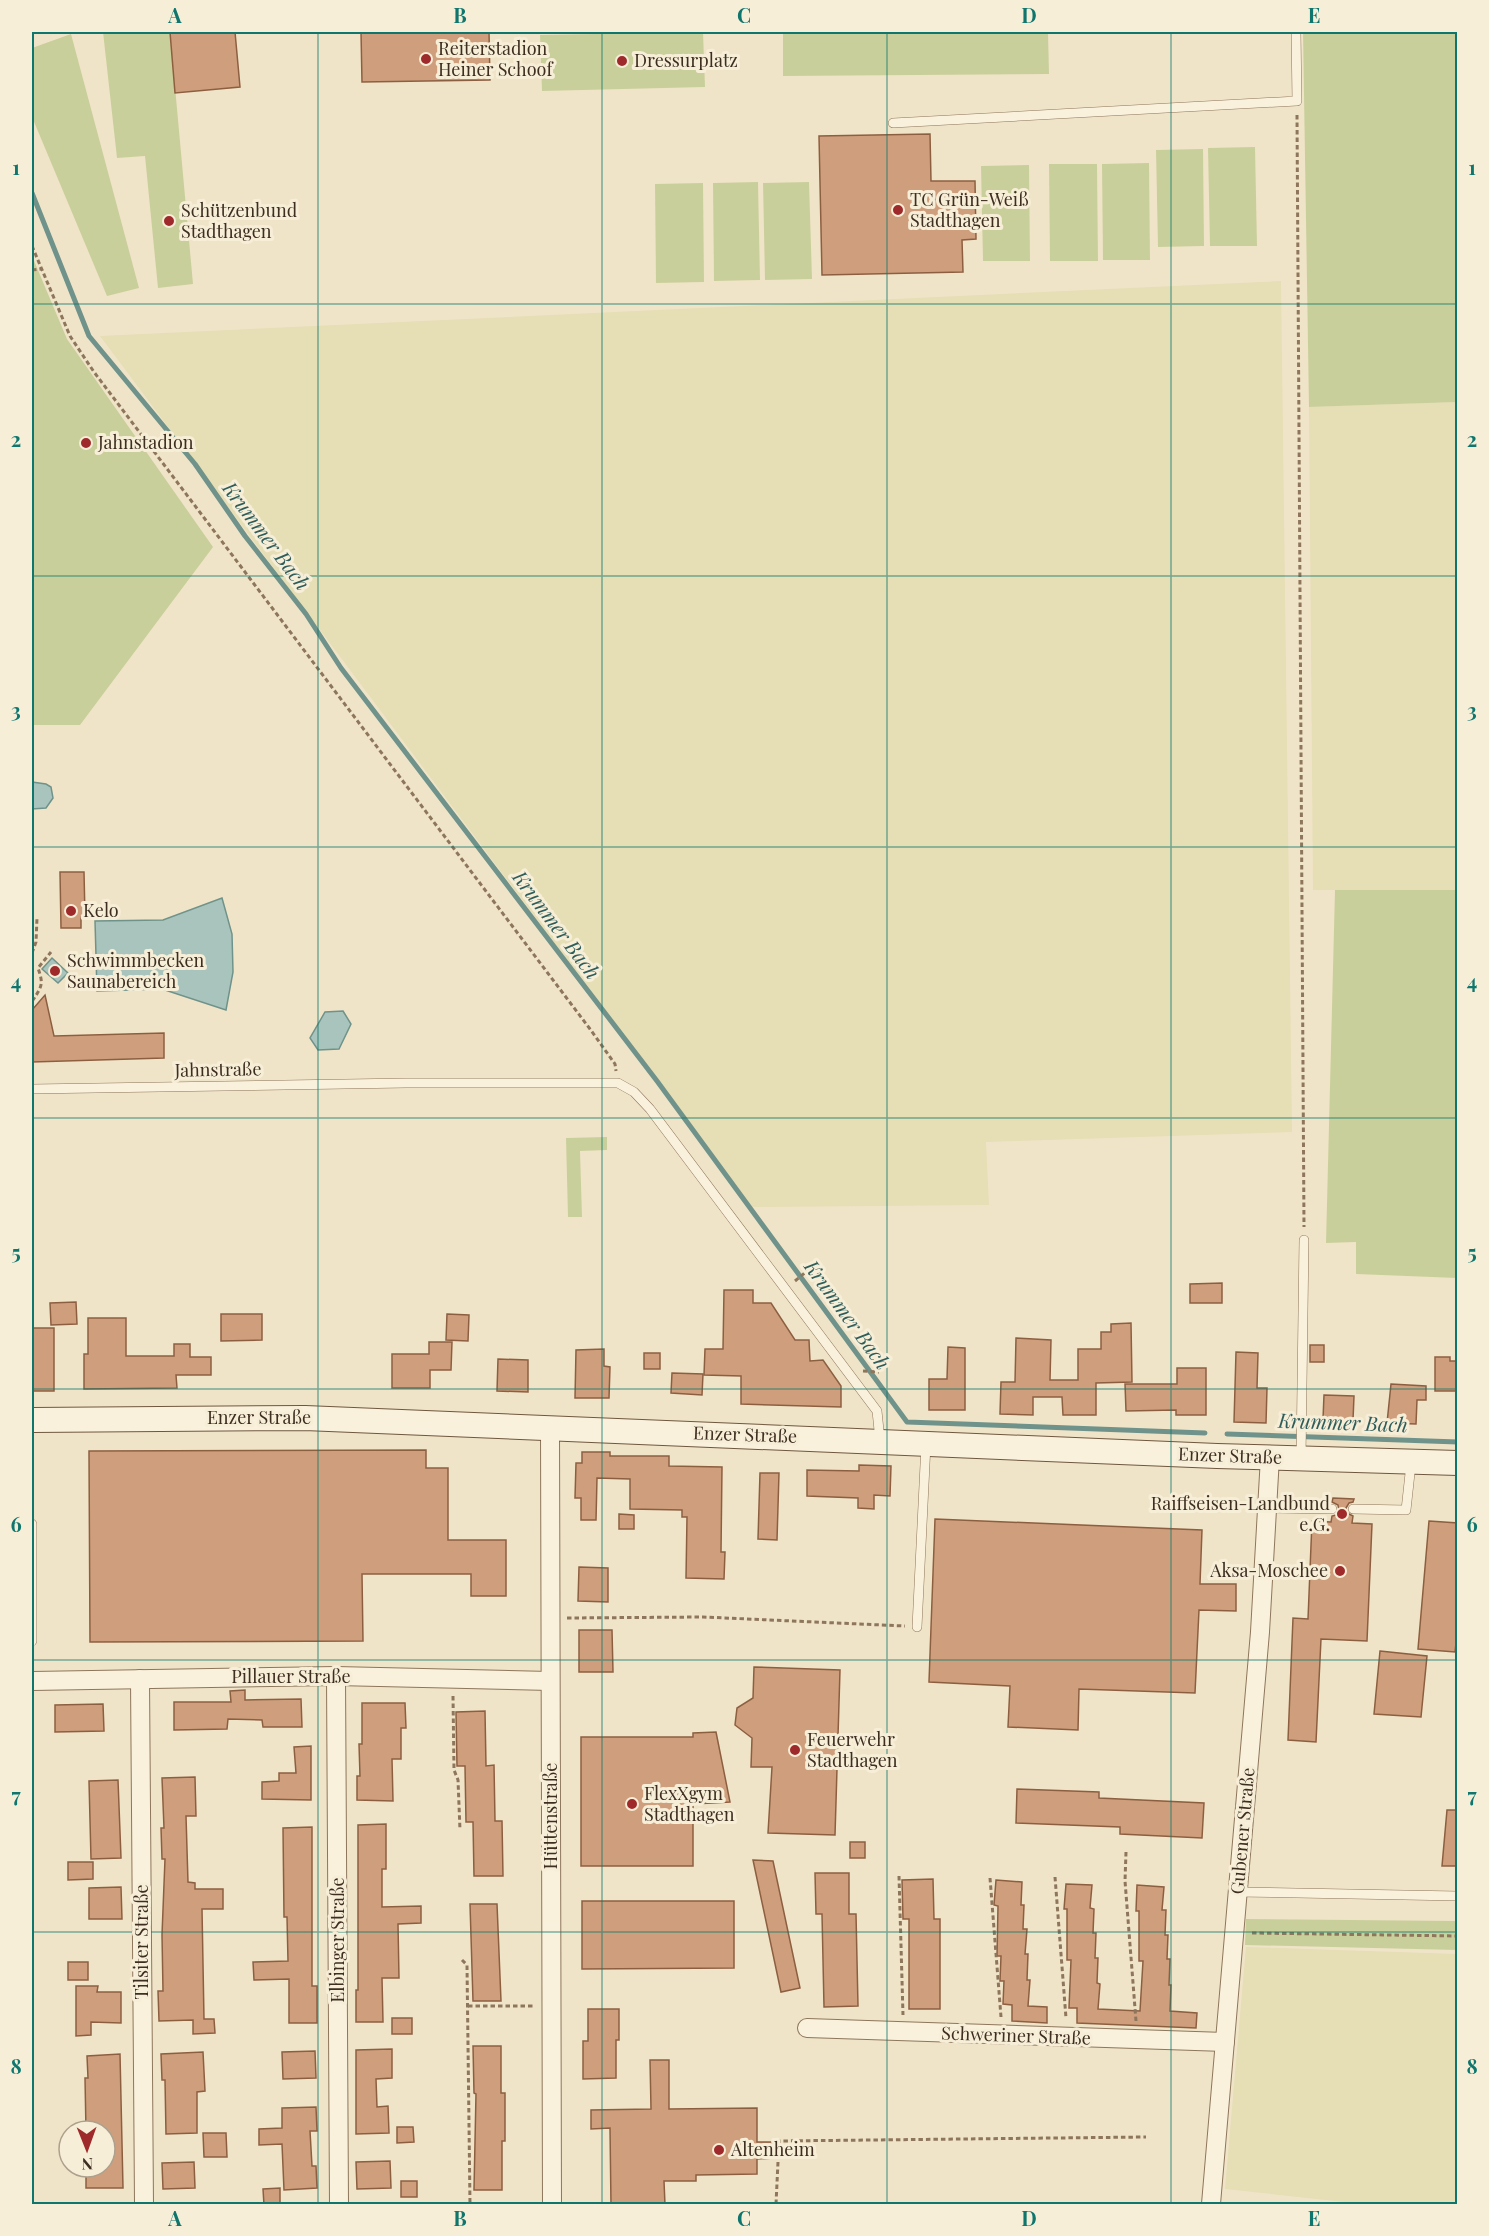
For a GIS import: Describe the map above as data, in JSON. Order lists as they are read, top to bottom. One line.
{"streets":{"main road":["Enzer Straße"],"street":["Pillauer Straße","Hüttenstraße","Gubener Straße","Elbinger Straße","Tilsiter Straße","Schweriner Straße"],"lane":["Jahnstraße"]},"crossings":[["Enzer Straße","Hüttenstraße"],["Enzer Straße","Gubener Straße"],["Pillauer Straße","Hüttenstraße"],["Pillauer Straße","Elbinger Straße"],["Pillauer Straße","Tilsiter Straße"],["Gubener Straße","Schweriner Straße"]],"water":["Krummer Bach"],"places":["Reiterstadion Heiner Schoof","Dressurplatz","TC Grün-Weiß Stadthagen","Schützenbund Stadthagen","Jahnstadion","Kelo","Schwimmbecken Saunabereich","Raiffseisen-Landbund e.G.","Aksa-Moschee","Feuerwehr Stadthagen","FlexXgym Stadthagen","Altenheim"],"north":"bottom","grid":{"columns":["A","B","C","D","E"],"rows":["1","2","3","4","5","6","7","8"]}}
